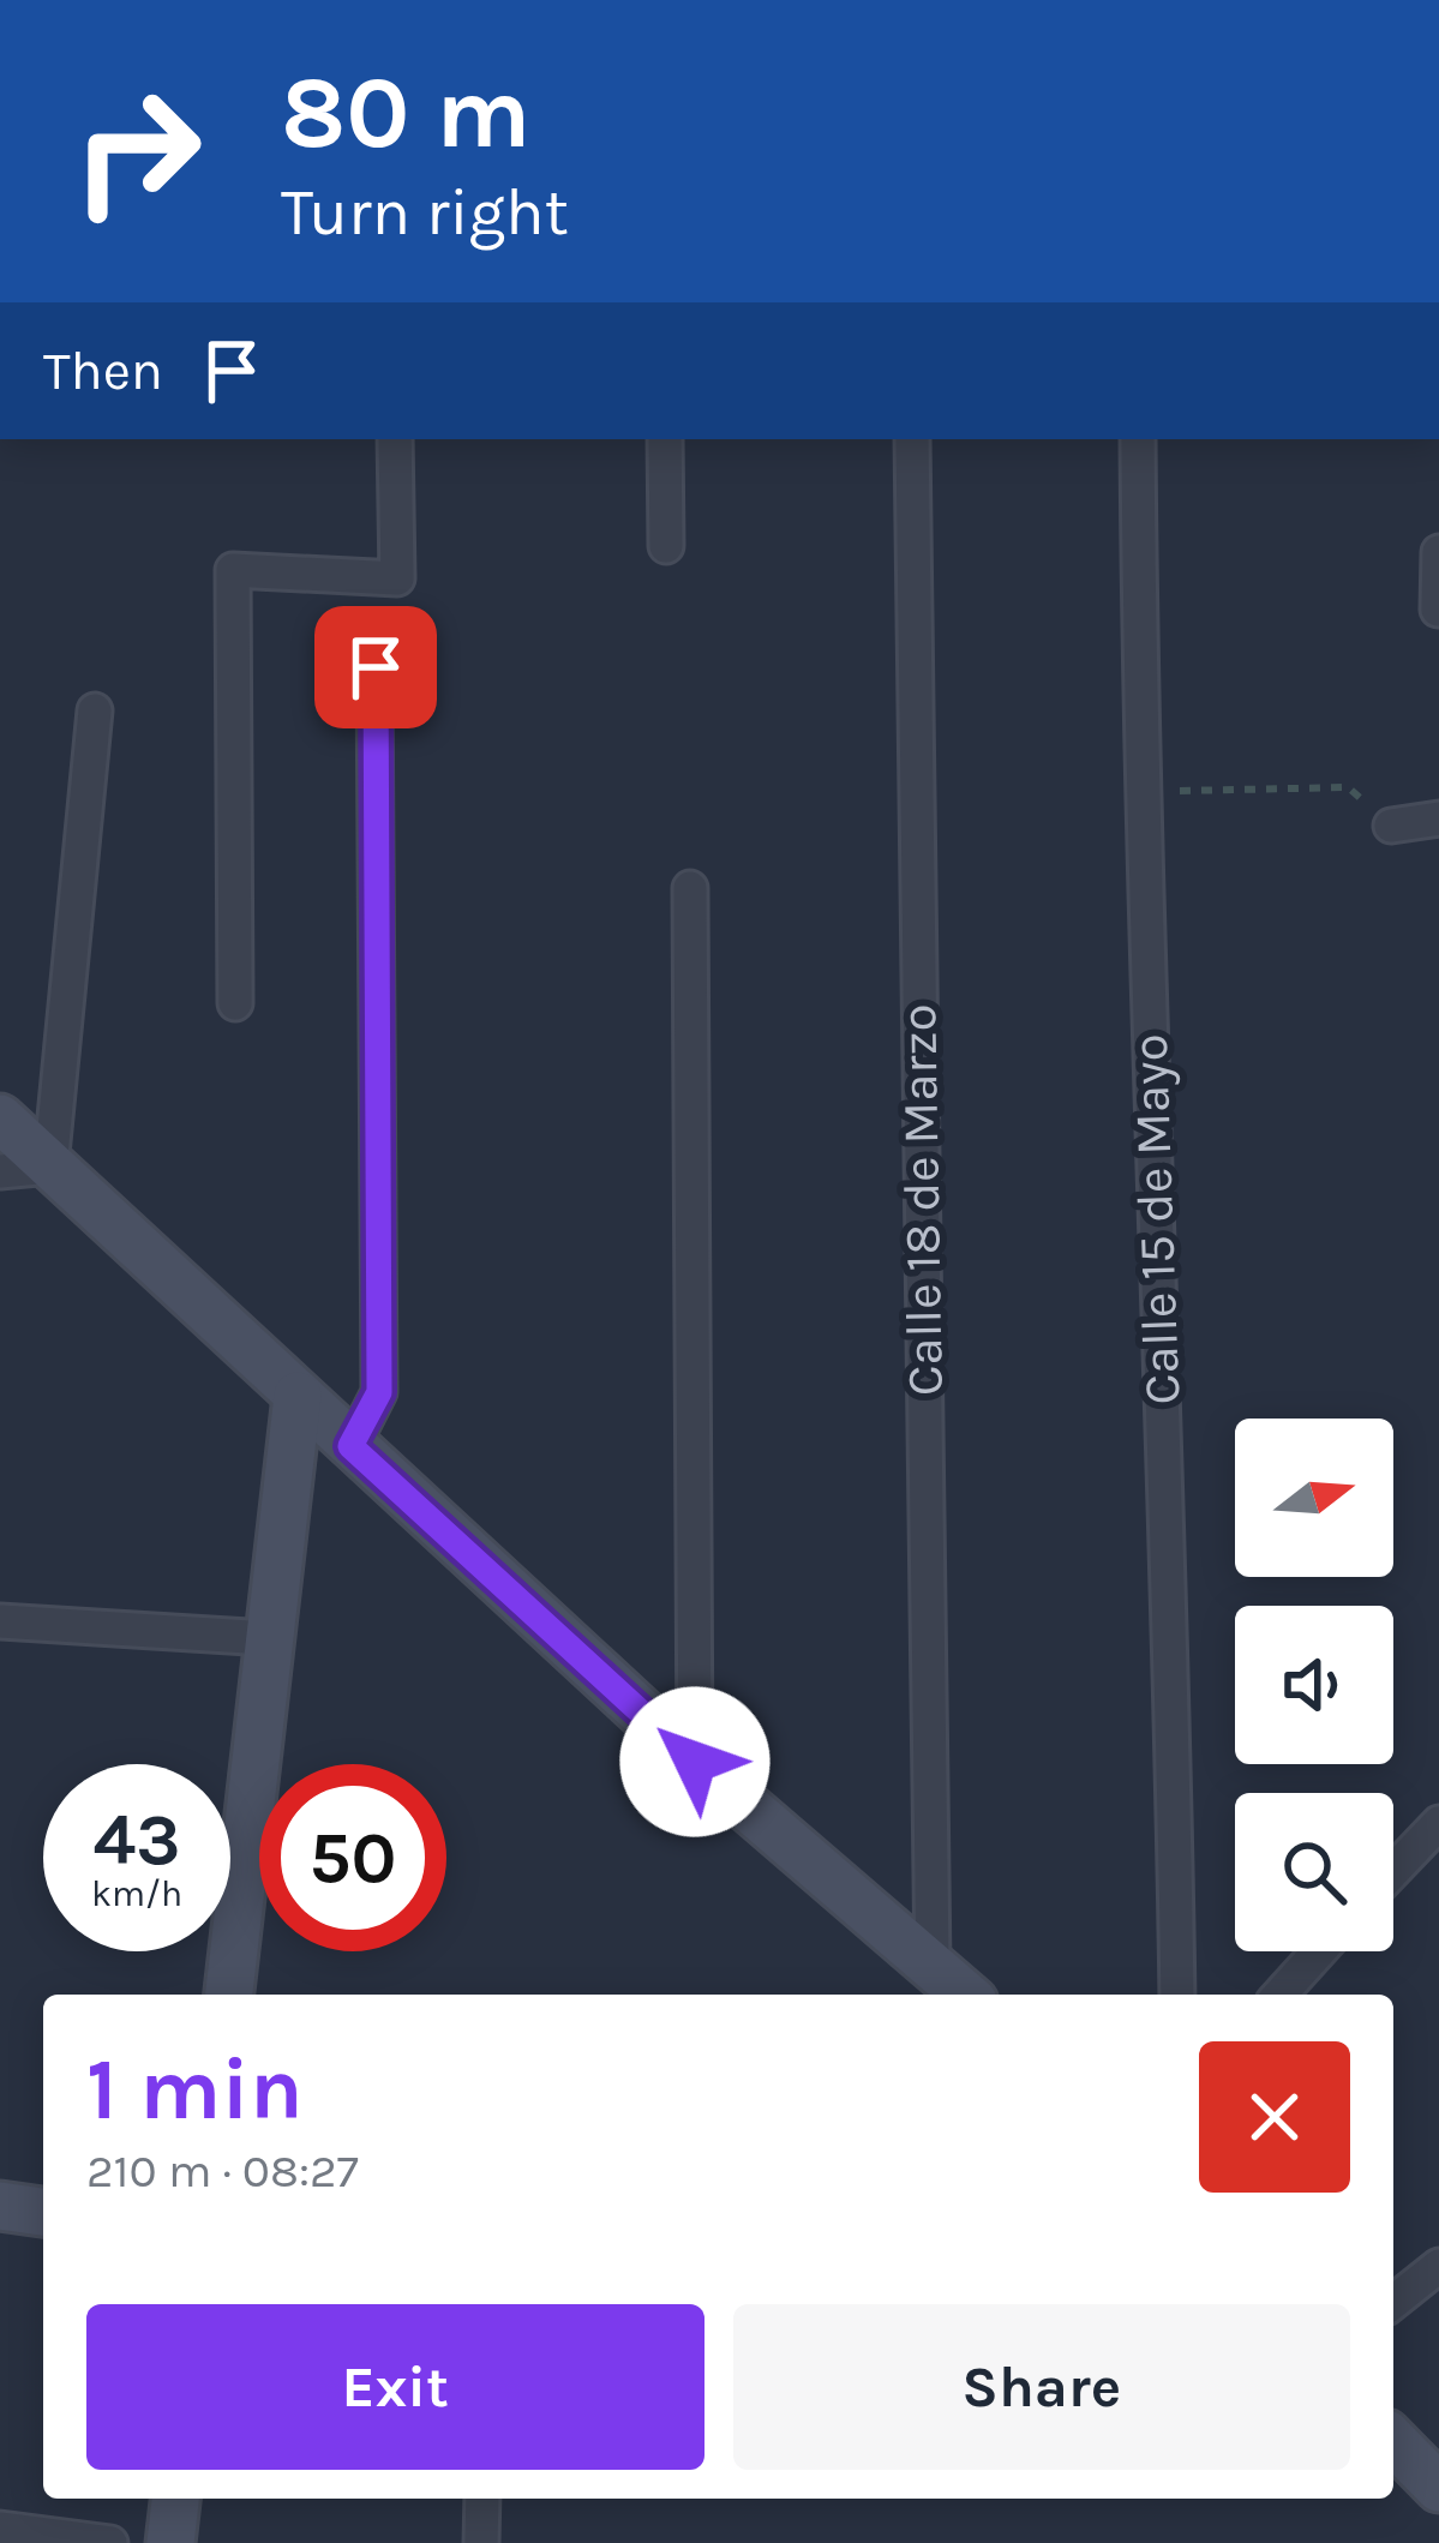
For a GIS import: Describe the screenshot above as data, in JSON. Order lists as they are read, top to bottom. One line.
{"streets":{"street":["Calle 18 de Marzo","Calle 15 de Mayo"]},"north":"right","page":{"turn":["80 m","Turn right"],"then":"Then","speed":"43 km/h","limit":"50","heading":["1 min","210 m · 08:27"],"buttons":["Exit","Share"]}}
